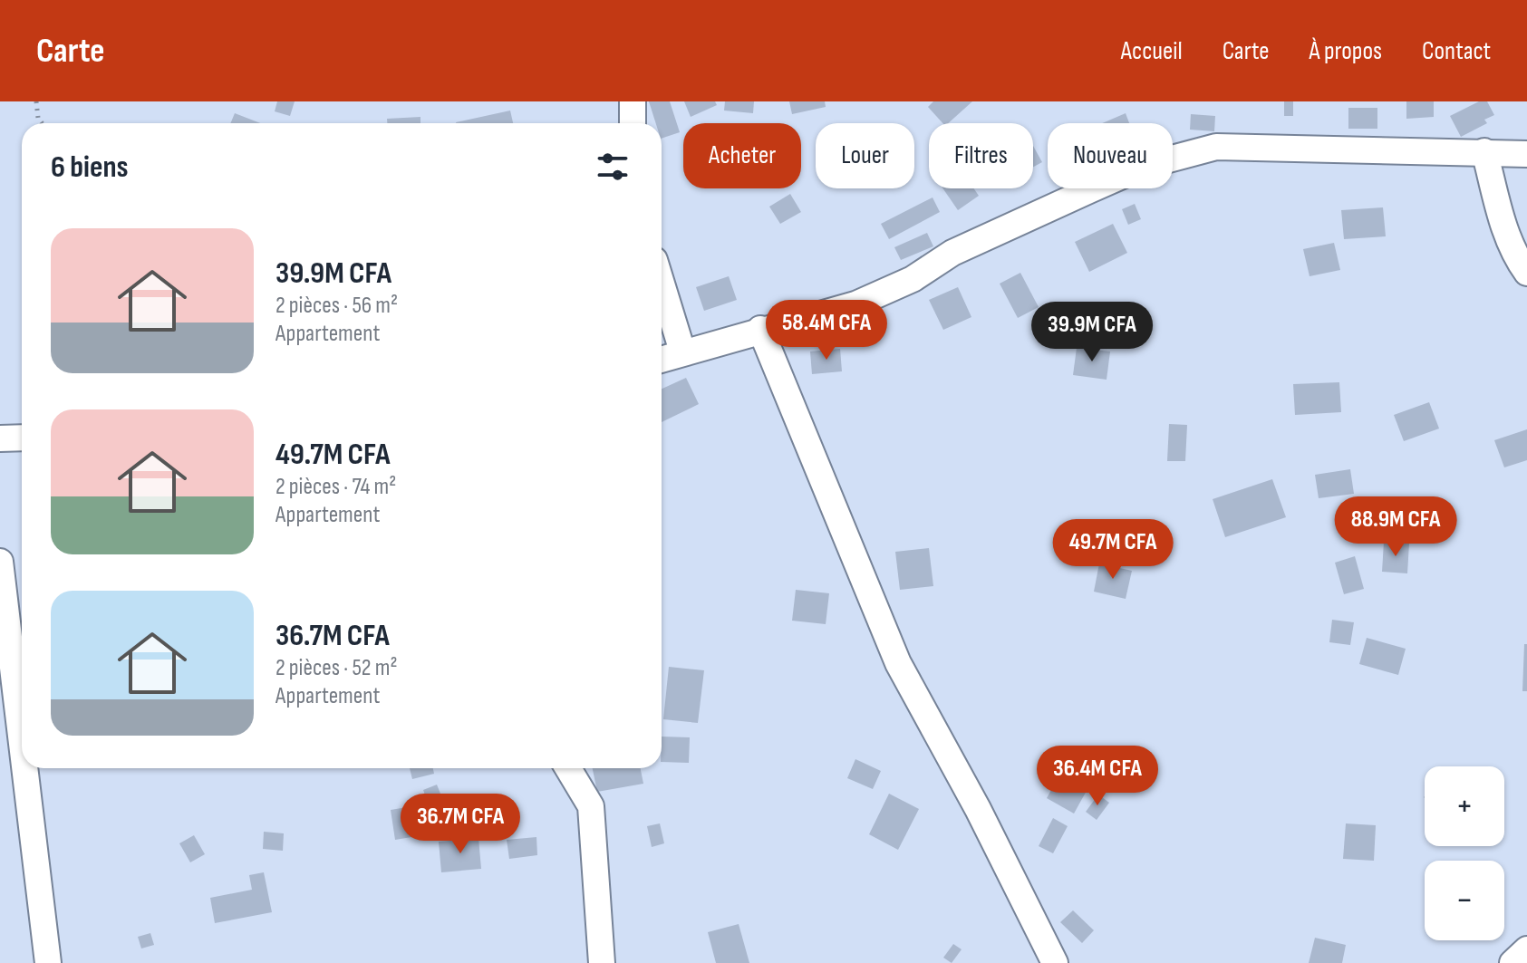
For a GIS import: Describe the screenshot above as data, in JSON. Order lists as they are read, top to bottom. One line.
{"page":{"header":"Carte","nav":["Accueil","Carte","À propos","Contact"],"chip":["Acheter","Louer","Filtres","Nouveau"],"heading":"6 biens","list":[{"name":"39.9M CFA","note":"2 pièces · 56 m² · Appartement"},{"name":"49.7M CFA","note":"2 pièces · 74 m² · Appartement"},{"name":"36.7M CFA","note":"2 pièces · 52 m² · Appartement"}],"price":["58.4M CFA","39.9M CFA","88.9M CFA","49.7M CFA","36.4M CFA","36.7M CFA"],"map_buttons":["+","−"]}}
